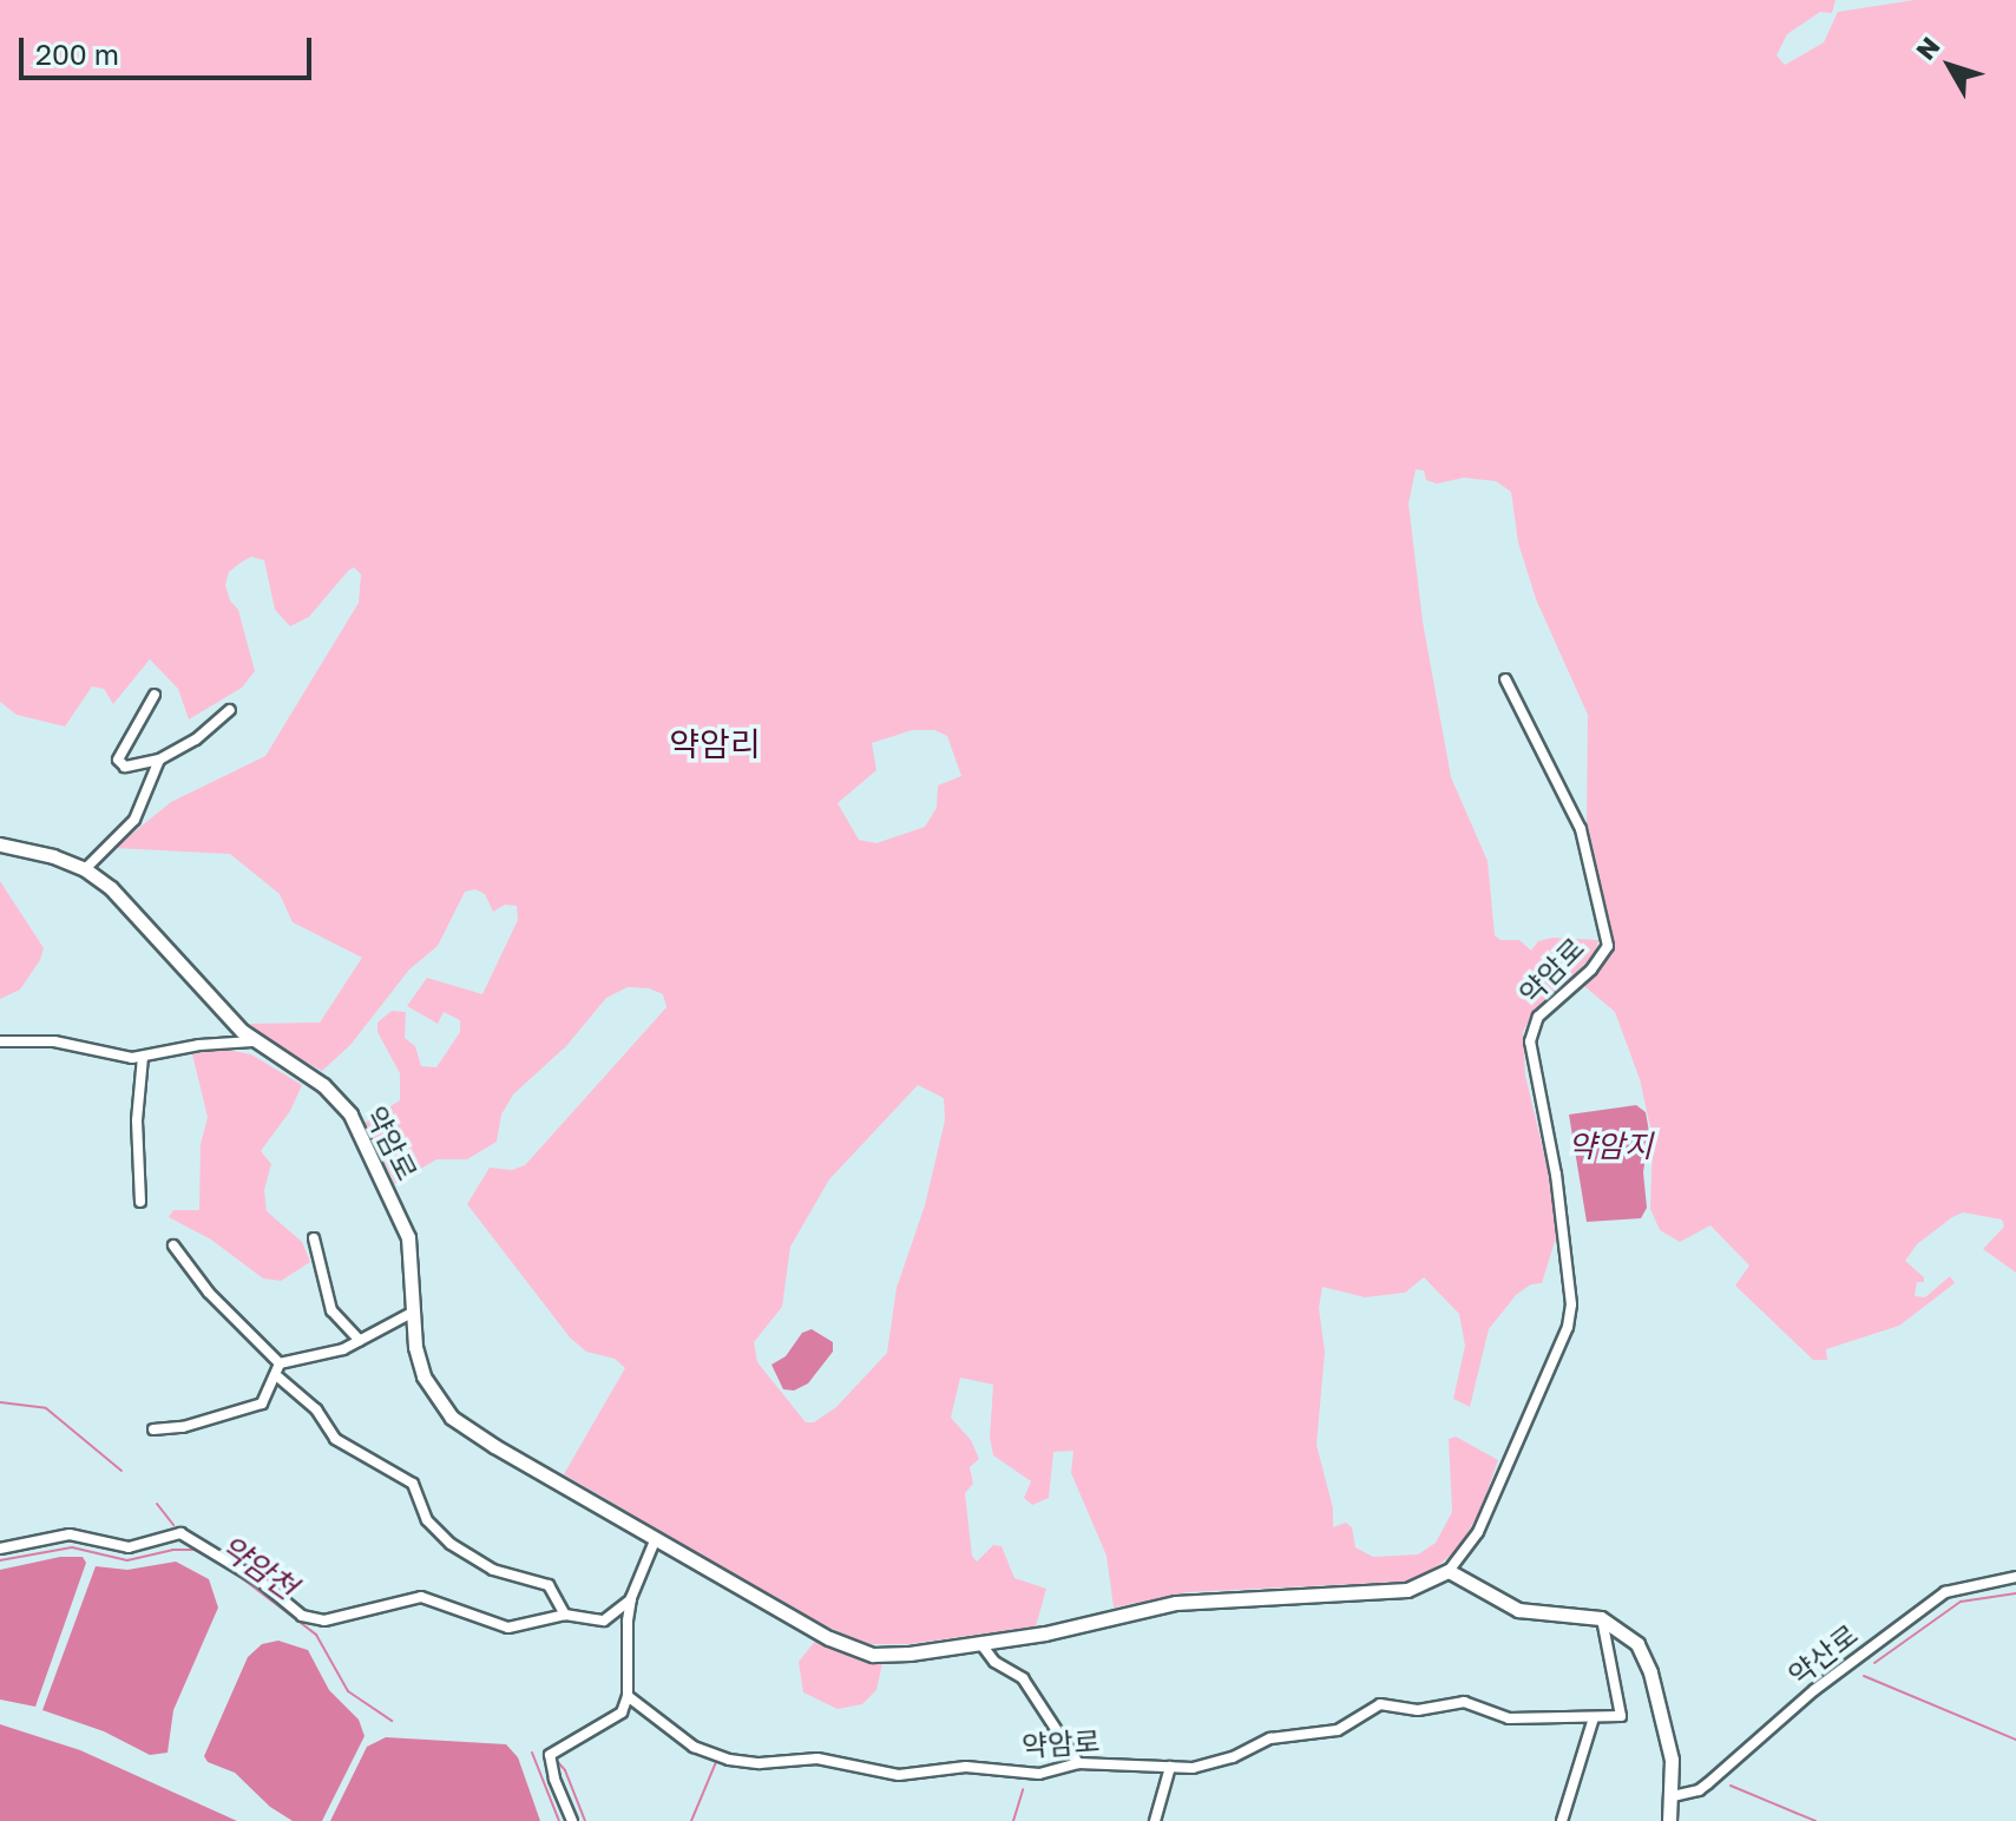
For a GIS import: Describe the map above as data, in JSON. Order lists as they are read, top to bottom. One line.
{"streets":{"street":["약암로","약산로"]},"districts":["약암리"],"water":["약암지","약암천"],"scale_bar":"200 m","north":"top left"}
